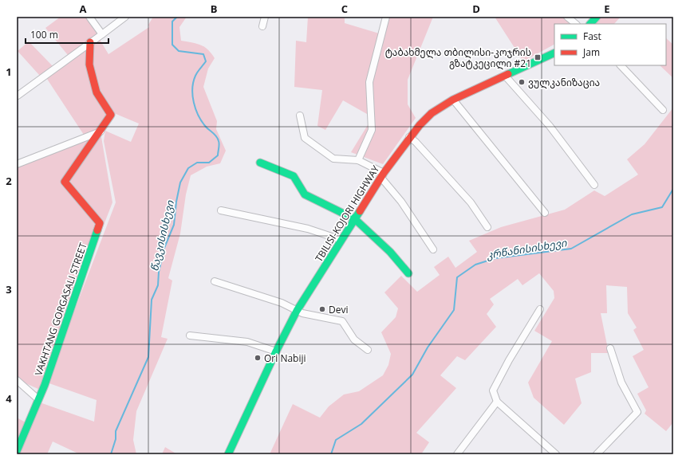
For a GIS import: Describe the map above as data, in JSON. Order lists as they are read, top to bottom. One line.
{"streets":{"street":["TBILISI-KOJORI HIGHWAY","VAKHTANG GORGASALI STREET"]},"water":["წავკისისხევი","კრწანისისხევი"],"places":{"transit":["ტაბახმელა თბილისი-კოჯრის გზატკეცილი #21"],"other":["ვულკანიზაცია","Devi","Ori Nabiji"]},"legend":["Fast","Jam"],"scale_bar":"100 m","grid":{"columns":["A","B","C","D","E"],"rows":["1","2","3","4"]}}
